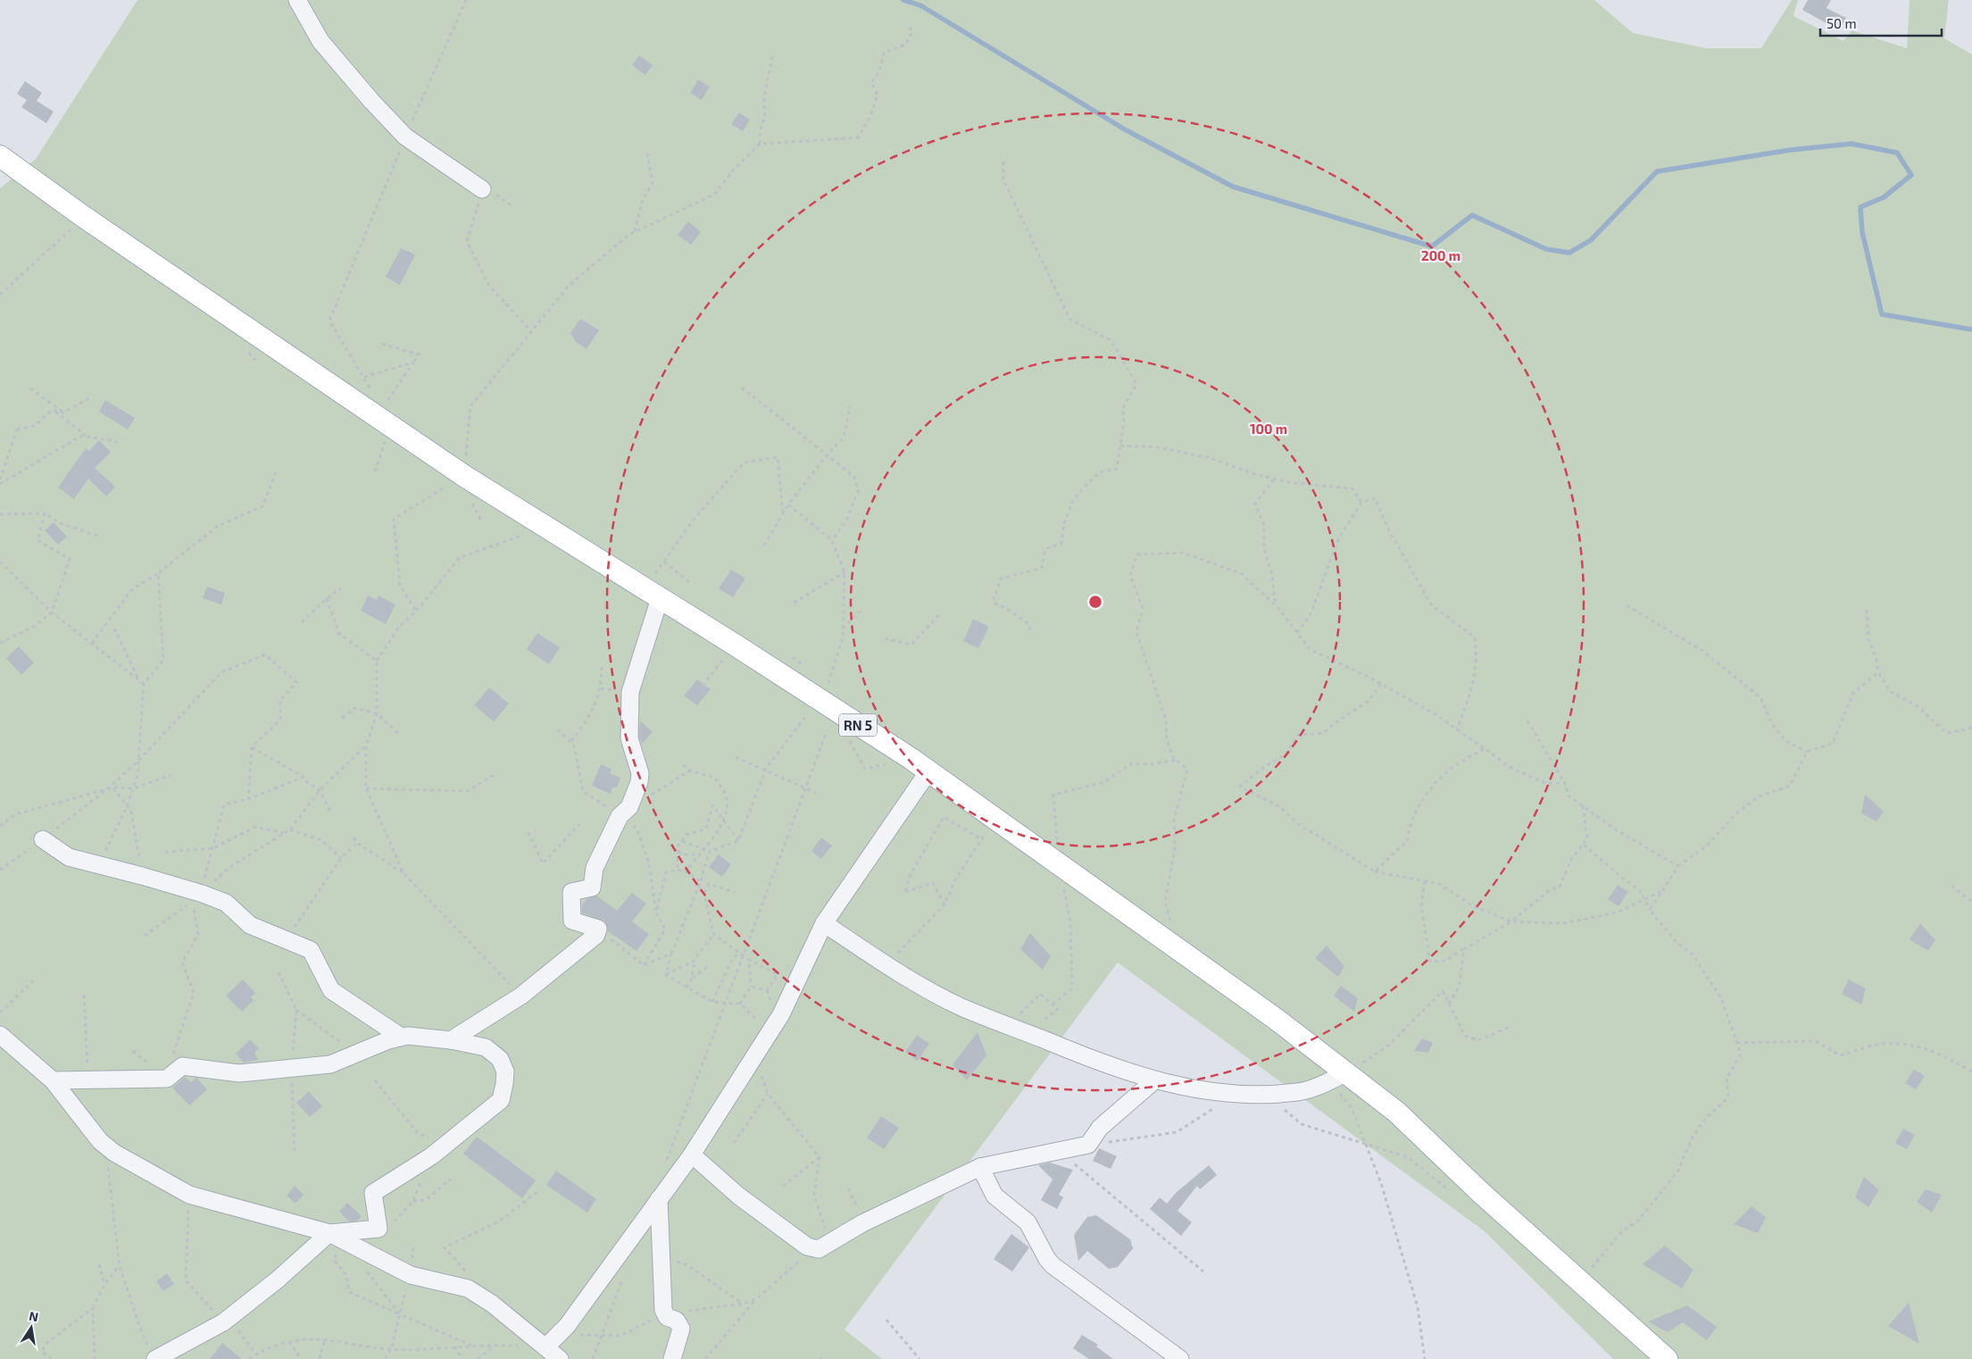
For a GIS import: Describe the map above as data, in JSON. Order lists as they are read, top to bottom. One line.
{"streets":{"main road":["RN 5"]},"scale_bar":"50 m","north":"top","rings":["200 m","100 m"]}
